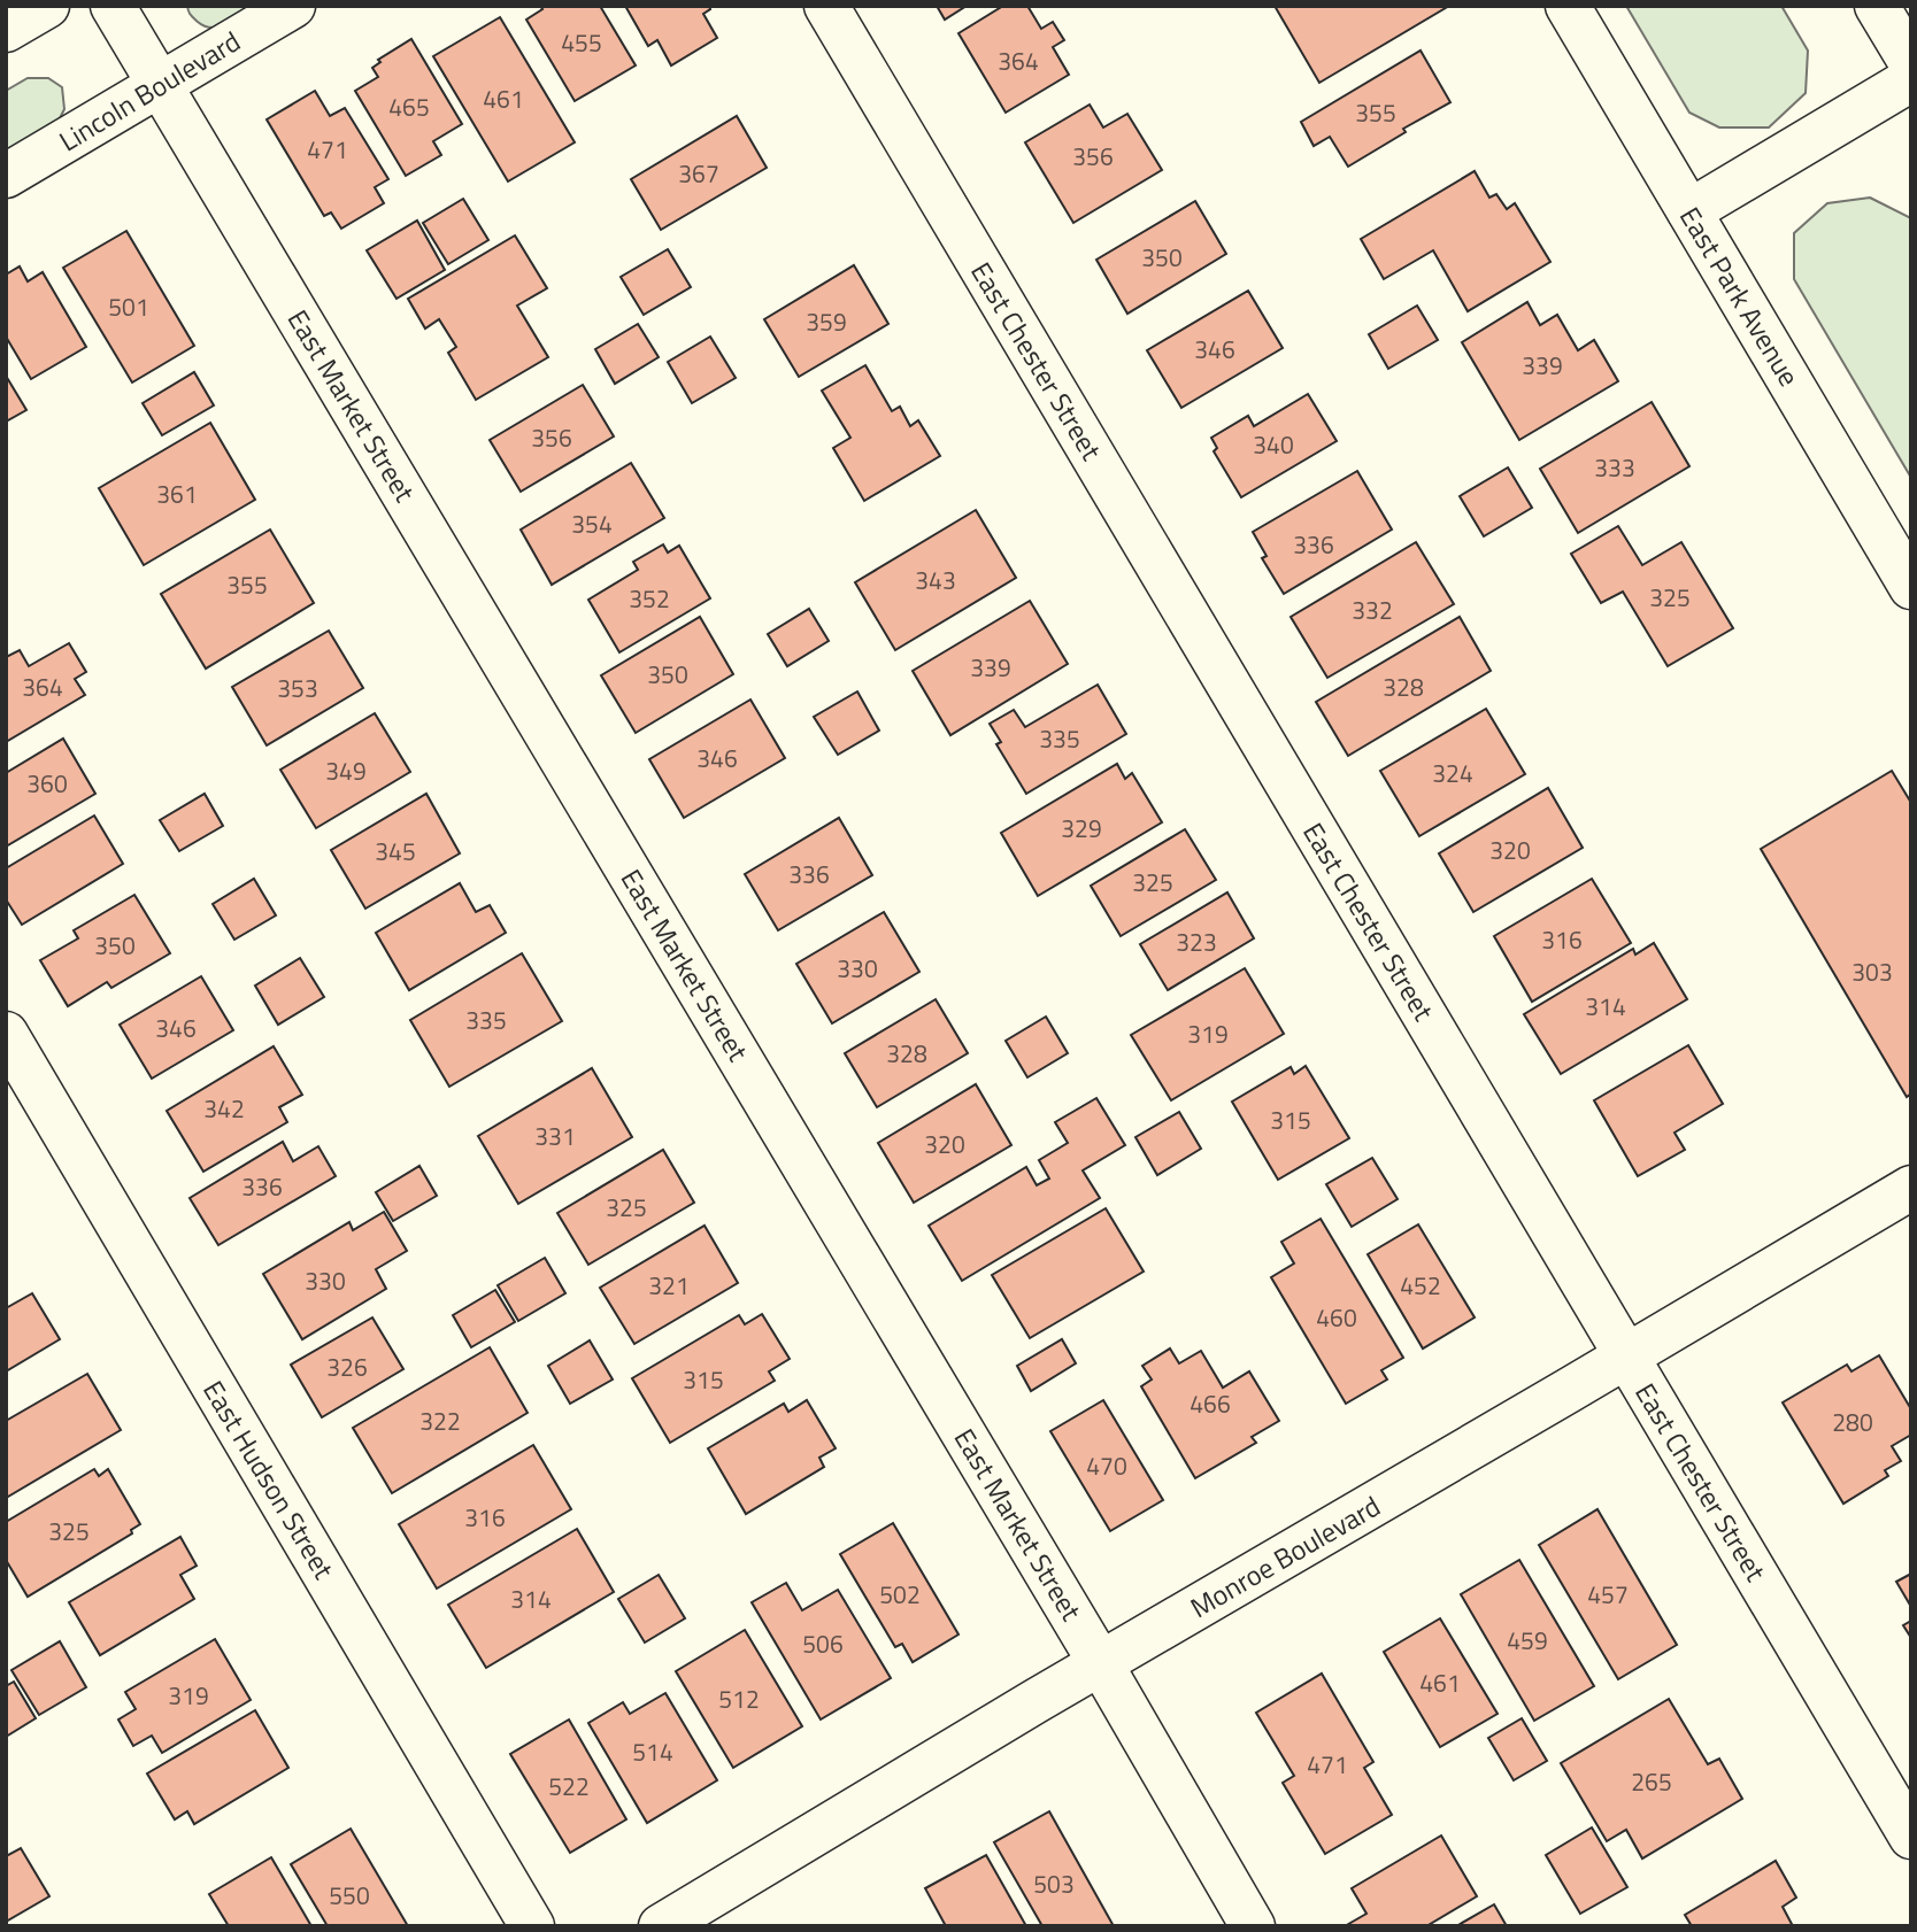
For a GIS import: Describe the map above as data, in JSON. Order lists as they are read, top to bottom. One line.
{"streets":{"main road":["Lincoln Boulevard","East Park Avenue","East Chester Street","East Market Street","East Hudson Street","Monroe Boulevard"]},"crossings":[["Lincoln Boulevard","East Market Street"],["East Chester Street","Monroe Boulevard"],["East Market Street","Monroe Boulevard"]],"house_numbers":["455","364","461","465","355","471","356","367","350","501","359","346","339","356","340","333","361","354","336","343","355","325","352","332","339","350","364","328","353","335","346","349","324","360","329","320","345","336","325","316","323","350","330","303","314","335","346","319","328","342","315","331","320","336","325","330","321","452","460","326","315","466","322","280","470","316","325","502","457","314","459","506","461","319","512","514","471","265","522","503","550"]}
